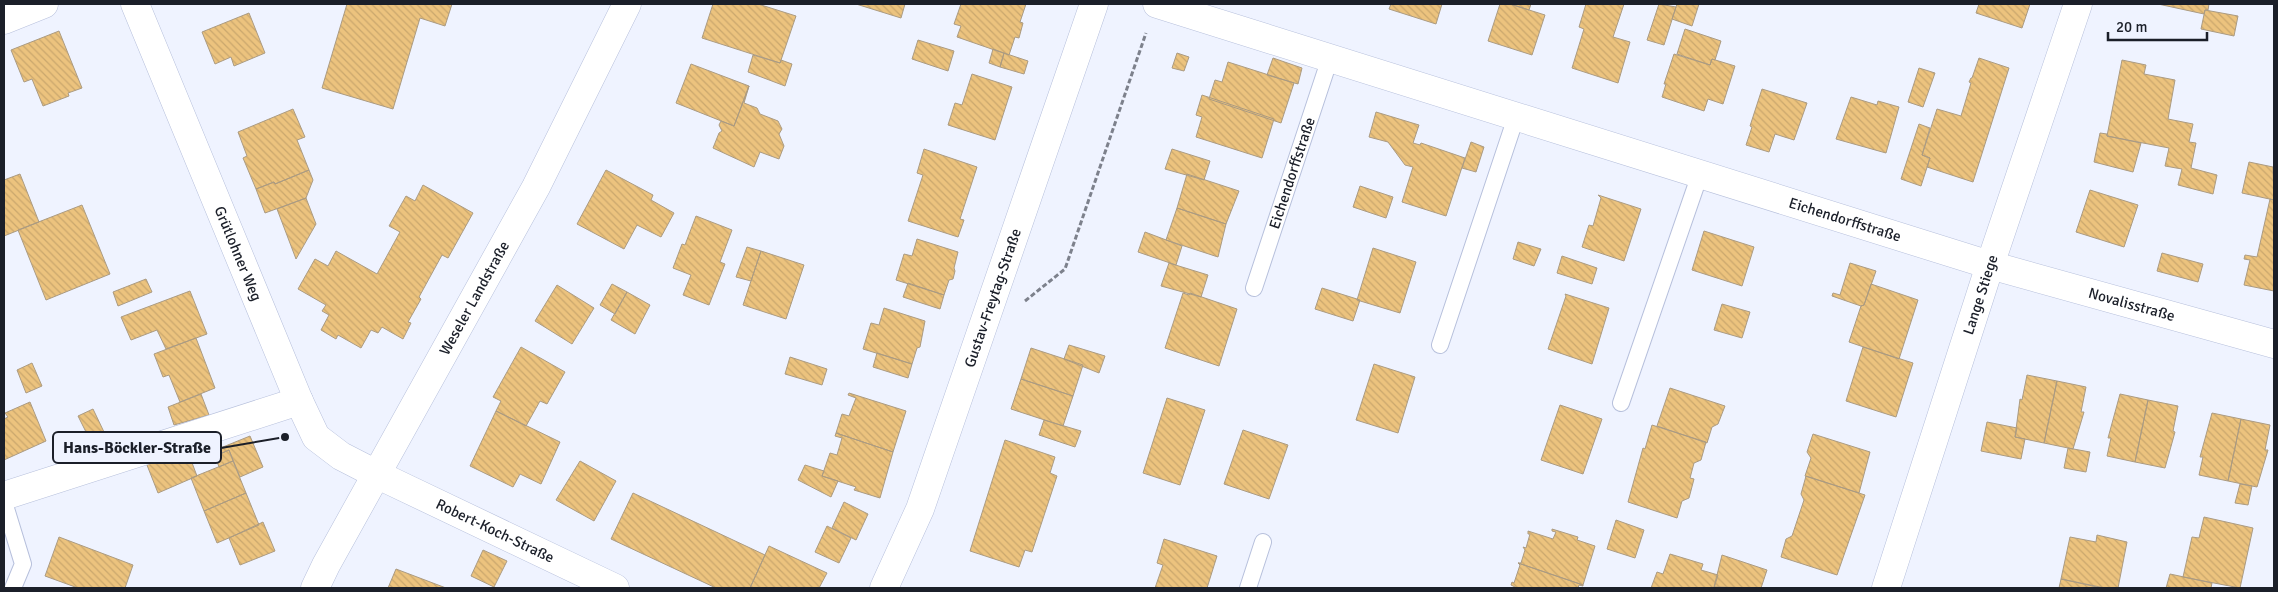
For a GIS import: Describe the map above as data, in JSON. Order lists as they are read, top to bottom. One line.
{"streets":{"street":["Eichendorffstraße","Grütlohner Weg","Lange Stiege","Weseler Landstraße","Gustav-Freytag-Straße","Novalisstraße","Robert-Koch-Straße"]},"crossings":[["Eichendorffstraße","Lange Stiege"],["Eichendorffstraße","Novalisstraße"],["Grütlohner Weg","Weseler Landstraße"],["Grütlohner Weg","Robert-Koch-Straße"],["Lange Stiege","Novalisstraße"],["Weseler Landstraße","Robert-Koch-Straße"]],"places":["Hans-Böckler-Straße"],"scale_bar":"20 m"}
